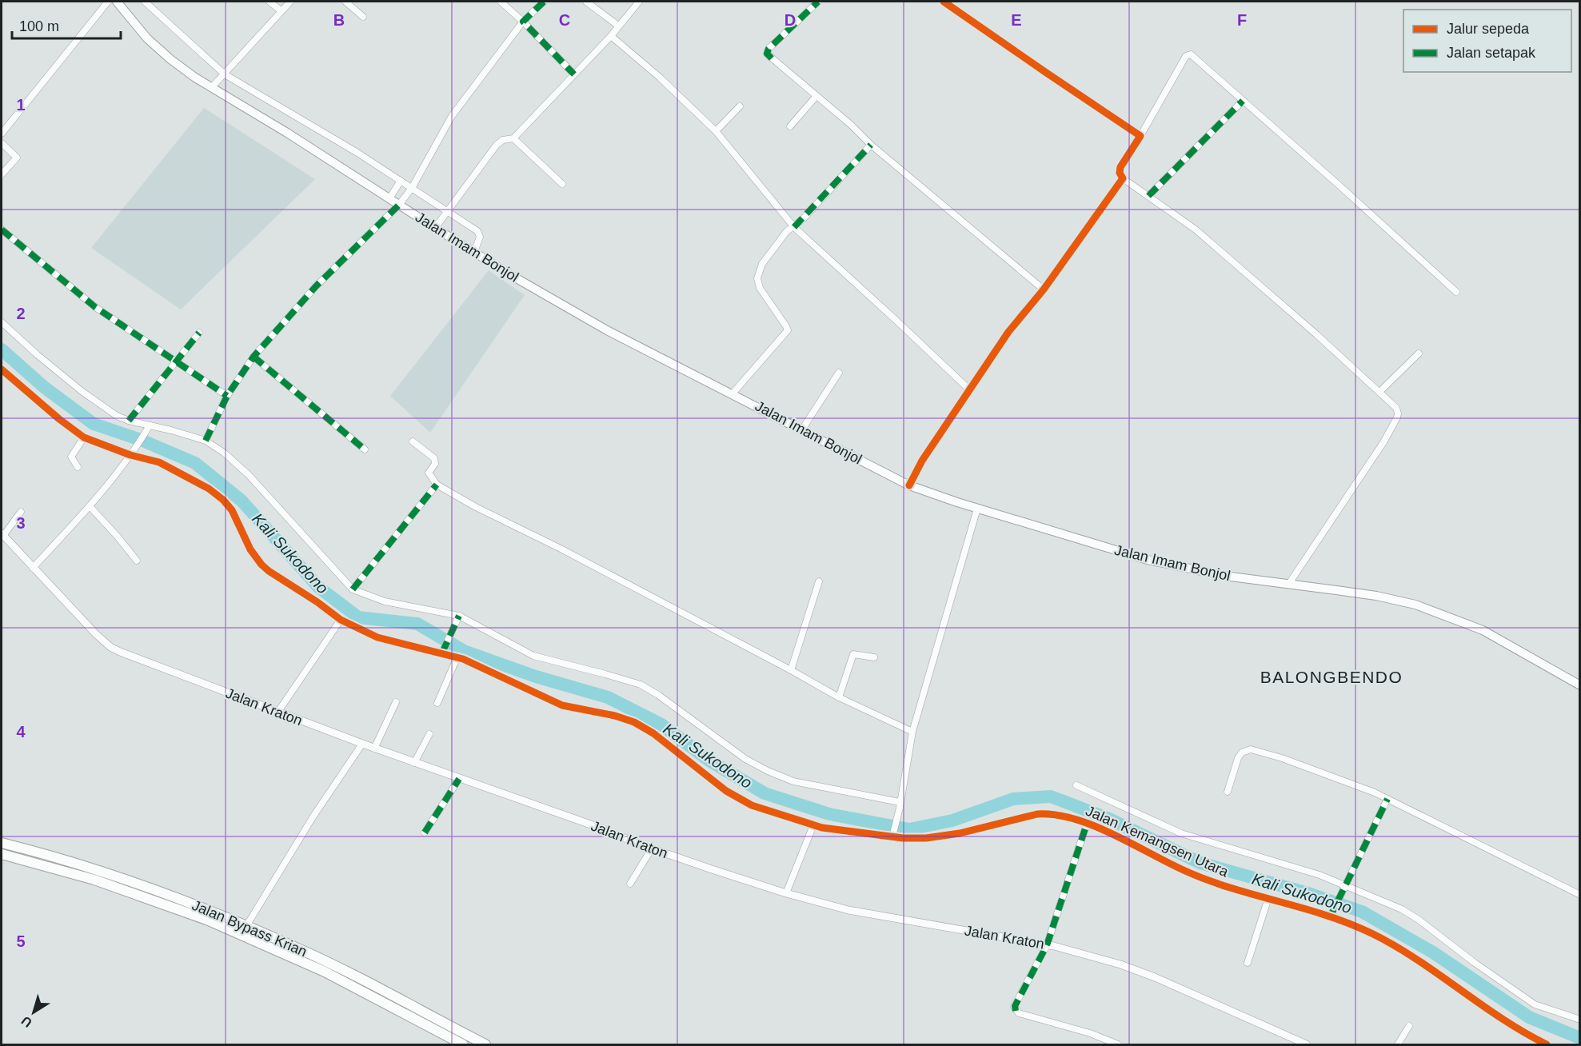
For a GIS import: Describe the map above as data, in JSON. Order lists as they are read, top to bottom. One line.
{"streets":{"highway":["Jalan Bypass Krian"],"main road":["Jalan Imam Bonjol"],"street":["Jalan Kraton","Jalan Kemangsen Utara"]},"districts":["BALONGBENDO"],"water":["Kali Sukodono"],"legend":["Jalur sepeda","Jalan setapak"],"scale_bar":"100 m","north":"bottom left","grid":{"columns":["B","C","D","E","F"],"rows":["1","2","3","4","5"]}}
